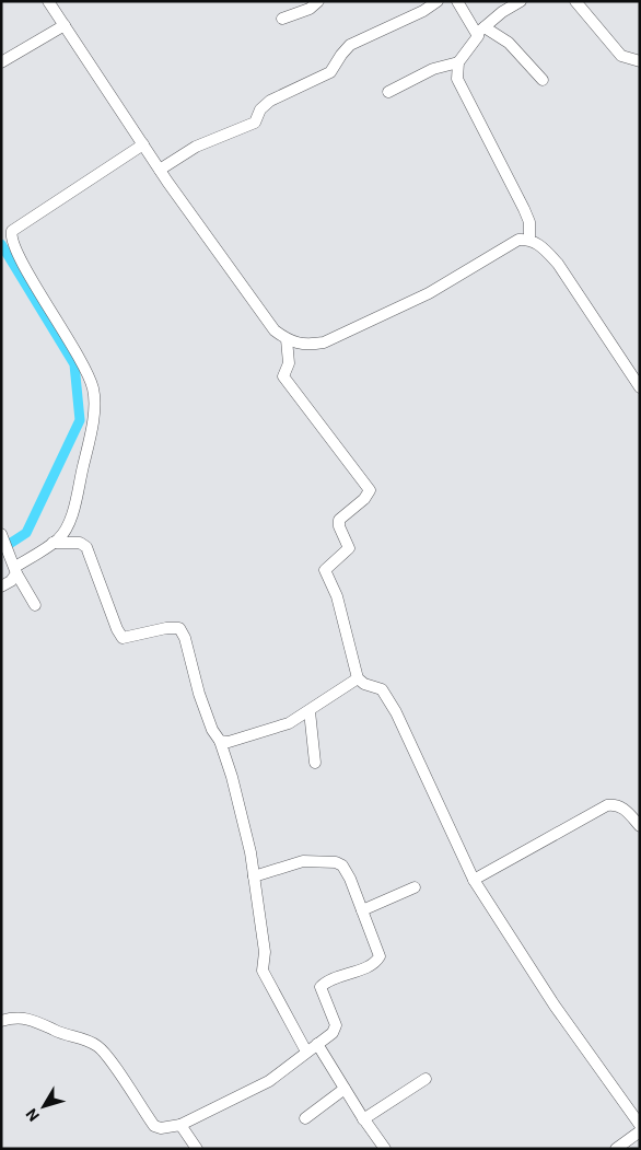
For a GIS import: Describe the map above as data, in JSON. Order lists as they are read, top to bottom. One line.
{"north":"bottom left"}
